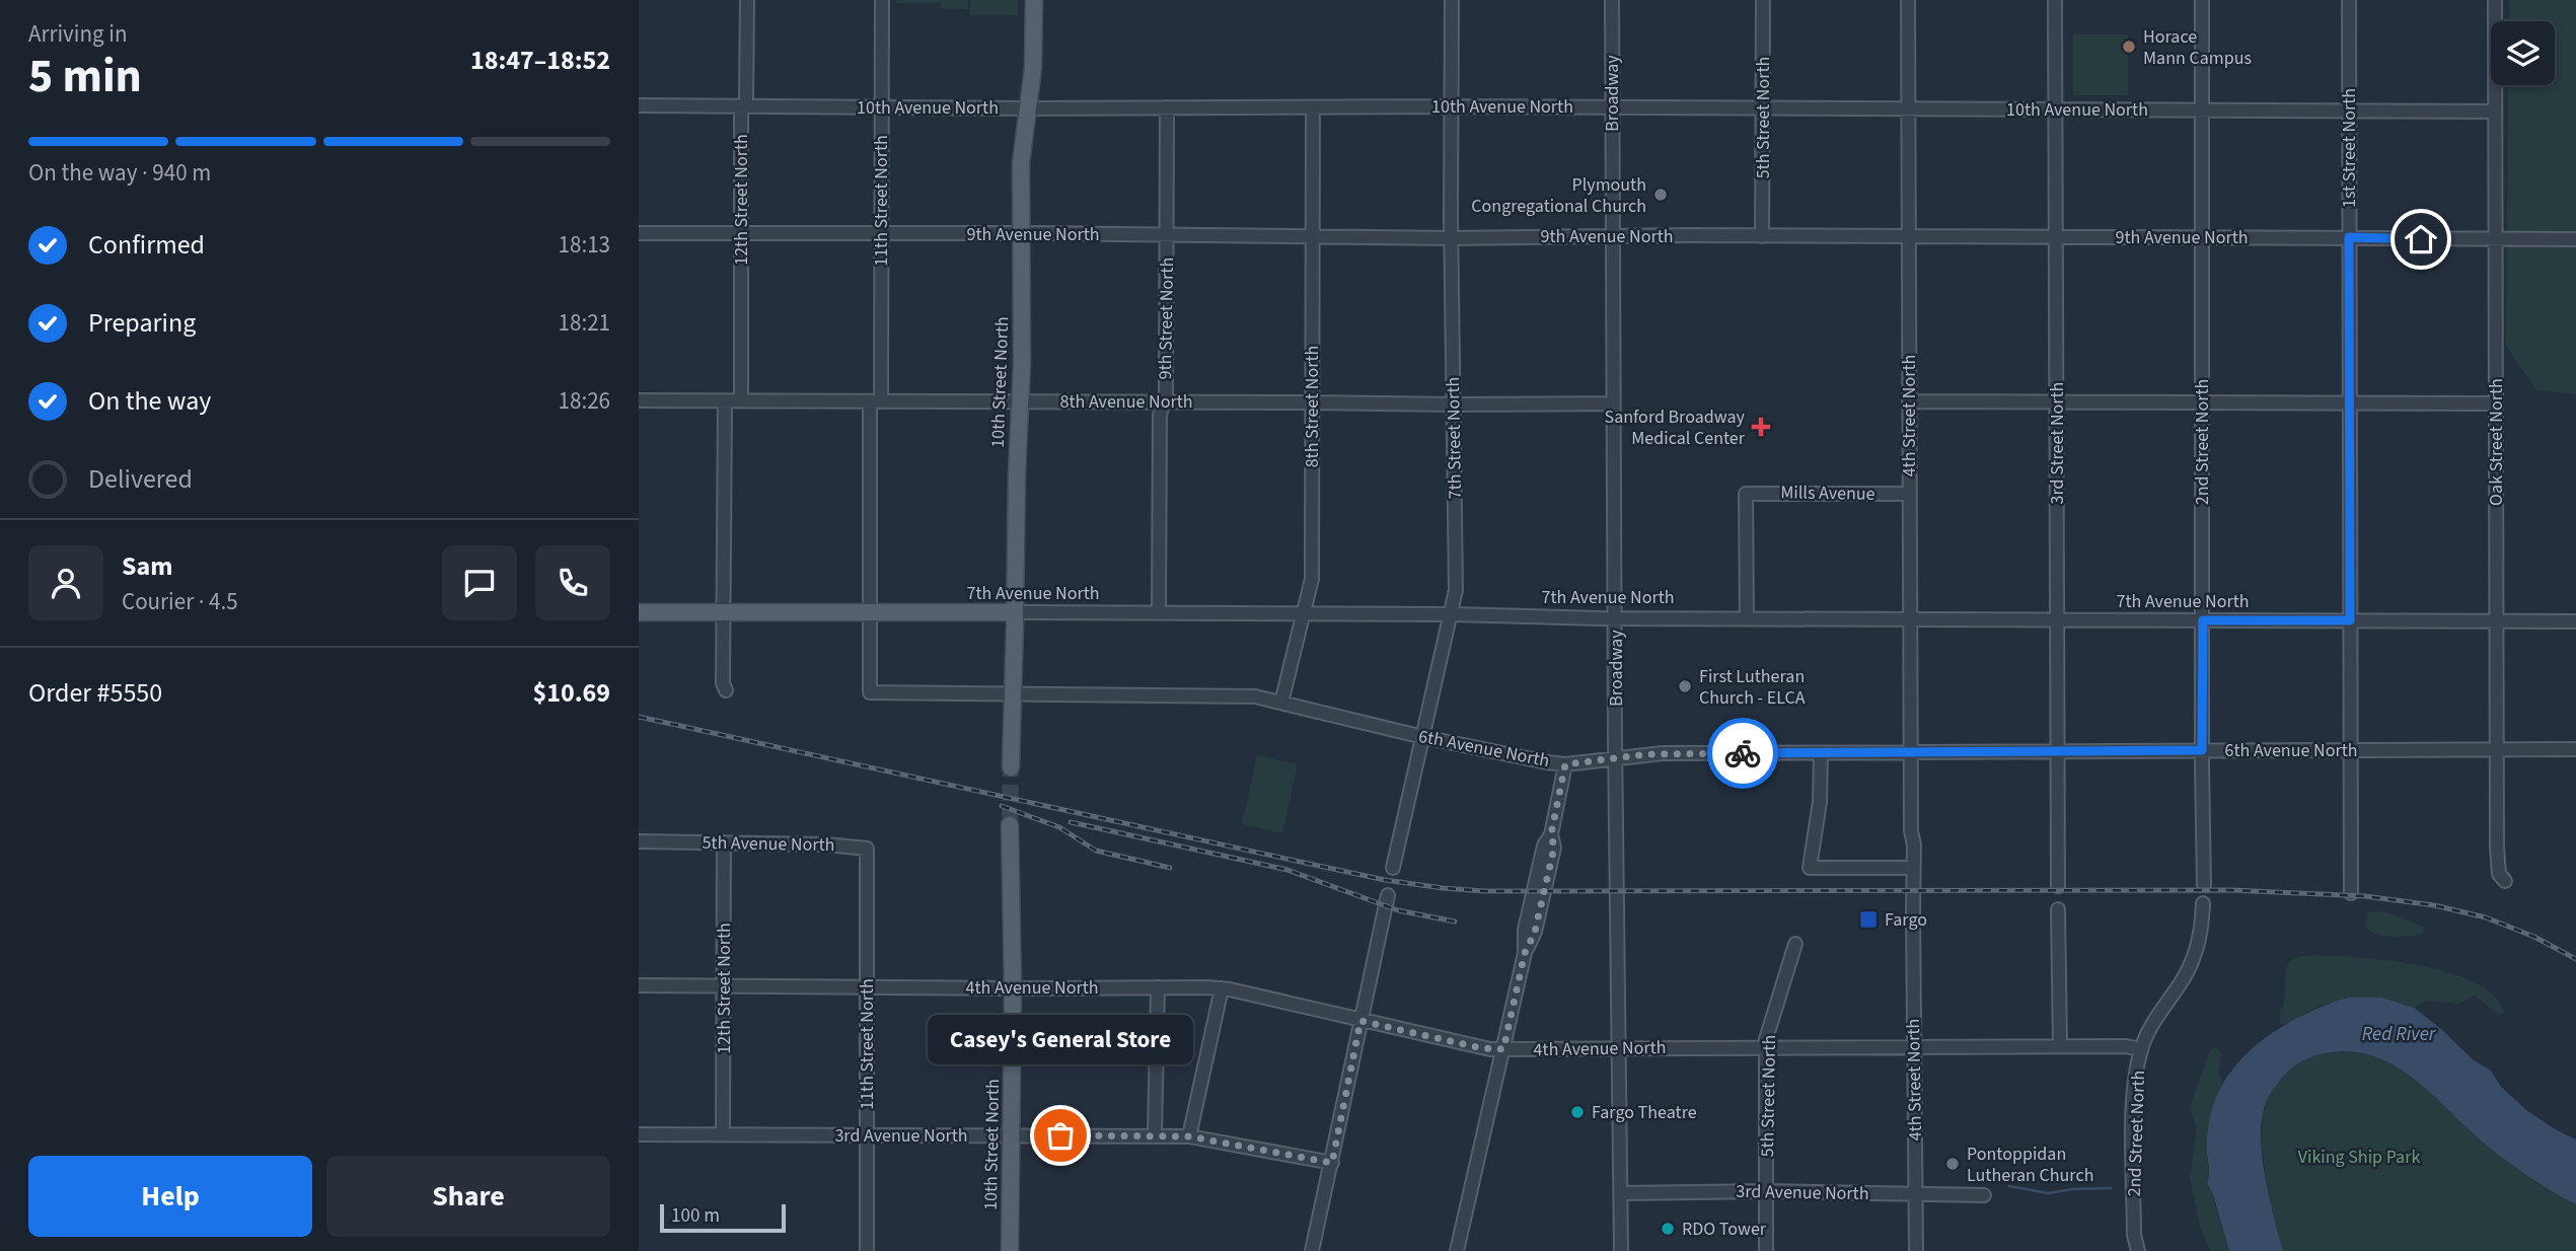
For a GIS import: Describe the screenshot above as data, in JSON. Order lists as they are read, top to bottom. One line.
{"streets":{"main road":["10th Street North","7th Avenue North"],"street":["Broadway","10th Avenue North","5th Street North","1st Street North","12th Street North","11th Street North","9th Avenue North","9th Street North","8th Avenue North","8th Street North","4th Street North","7th Street North","2nd Street North","Oak Street North","3rd Street North","Mills Avenue","6th Avenue North","5th Avenue North","4th Avenue North","3rd Avenue North"]},"crossings":[["Broadway","10th Avenue North"],["Broadway","9th Avenue North"],["Broadway","8th Avenue North"],["Broadway","7th Avenue North"],["Broadway","6th Avenue North"],["Broadway","4th Avenue North"],["Broadway","3rd Avenue North"],["10th Avenue North","5th Street North"],["10th Avenue North","1st Street North"],["10th Avenue North","12th Street North"],["10th Avenue North","11th Street North"],["10th Avenue North","9th Street North"],["10th Avenue North","10th Street North"],["10th Avenue North","8th Street North"],["10th Avenue North","4th Street North"],["10th Avenue North","7th Street North"],["10th Avenue North","2nd Street North"],["10th Avenue North","Oak Street North"],["10th Avenue North","3rd Street North"],["5th Street North","9th Avenue North"],["5th Street North","4th Avenue North"],["5th Street North","3rd Avenue North"],["1st Street North","9th Avenue North"],["1st Street North","7th Avenue North"],["1st Street North","6th Avenue North"],["12th Street North","9th Avenue North"],["12th Street North","8th Avenue North"],["12th Street North","5th Avenue North"],["12th Street North","4th Avenue North"],["12th Street North","3rd Avenue North"],["11th Street North","9th Avenue North"],["11th Street North","8th Avenue North"],["11th Street North","7th Avenue North"],["11th Street North","6th Avenue North"],["11th Street North","5th Avenue North"],["11th Street North","4th Avenue North"],["11th Street North","3rd Avenue North"],["9th Avenue North","9th Street North"],["9th Avenue North","10th Street North"],["9th Avenue North","8th Street North"],["9th Avenue North","4th Street North"],["9th Avenue North","7th Street North"],["9th Avenue North","2nd Street North"],["9th Avenue North","Oak Street North"],["9th Avenue North","3rd Street North"],["9th Street North","8th Avenue North"],["9th Street North","7th Avenue North"],["10th Street North","8th Avenue North"],["10th Street North","7th Avenue North"],["10th Street North","6th Avenue North"],["10th Street North","4th Avenue North"],["10th Street North","3rd Avenue North"],["8th Avenue North","8th Street North"],["8th Avenue North","7th Street North"],["8th Street North","7th Avenue North"],["8th Street North","6th Avenue North"],["4th Street North","Mills Avenue"],["4th Street North","7th Avenue North"],["4th Street North","6th Avenue North"],["4th Street North","4th Avenue North"],["4th Street North","3rd Avenue North"],["7th Street North","7th Avenue North"],["7th Street North","6th Avenue North"],["2nd Street North","7th Avenue North"],["2nd Street North","6th Avenue North"],["2nd Street North","4th Avenue North"],["Oak Street North","7th Avenue North"],["Oak Street North","6th Avenue North"],["3rd Street North","7th Avenue North"],["3rd Street North","6th Avenue North"],["Mills Avenue","7th Avenue North"]],"water":["Red River"],"parks":["Viking Ship Park"],"places":{"other":["Horace Mann Campus","Plymouth Congregational Church","First Lutheran Church - ELCA","Fargo Theatre","Casey's General Store","Pontoppidan Lutheran Church","RDO Tower"],"health":["Sanford Broadway Medical Center"],"transit":["Fargo"]},"scale_bar":"100 m","page":{"heading":["5 min","Arriving in","18:47–18:52"],"panel":["Sam","Courier · 4.5","Order #5550","$10.69"],"bar":"On the way · 940 m","list":[["Confirmed","18:13"],["Preparing","18:21"],["On the way","18:26"],"Delivered"],"bubble":"Casey's General Store","buttons":["Help","Share"],"scale":"100 m"}}
